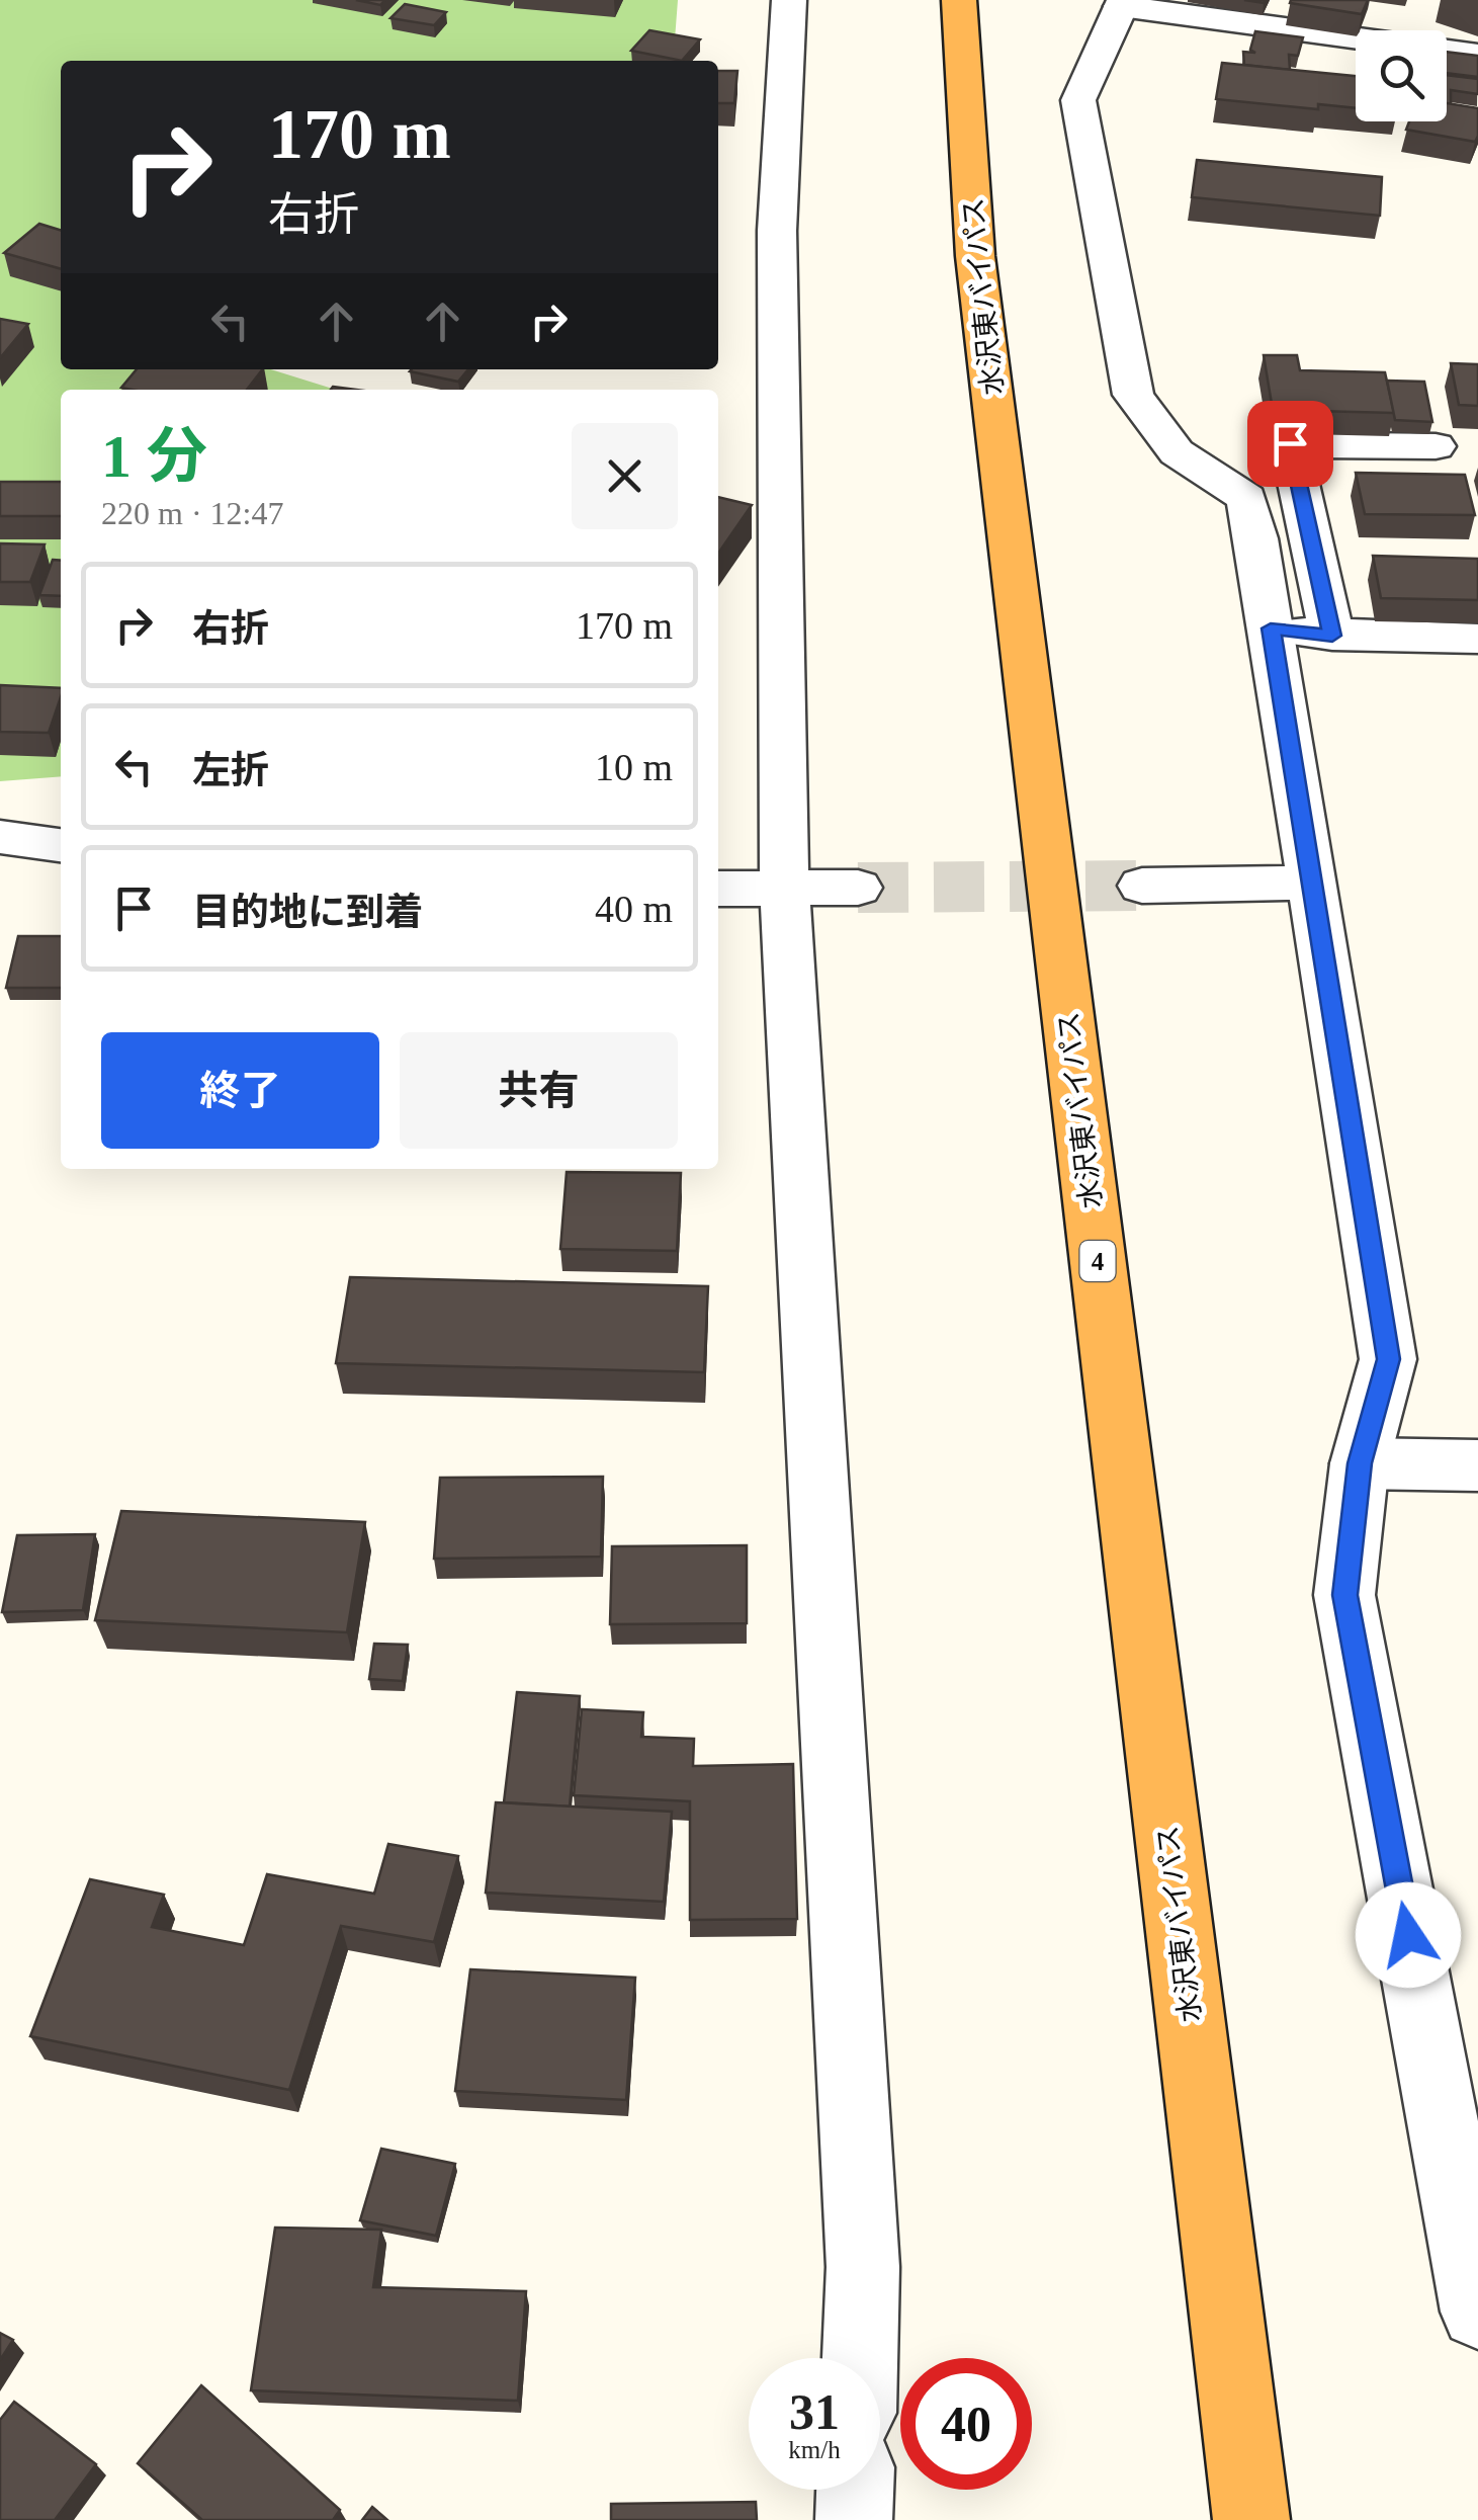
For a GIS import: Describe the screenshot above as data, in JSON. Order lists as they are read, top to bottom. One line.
{"streets":{"highway":["水沢東バイパス","4"]},"page":{"turn":["170 m","右折"],"heading":["1 分","220 m · 12:47"],"list":[{"name":"右折","value":"170 m"},{"name":"左折","value":"10 m"},{"name":"目的地に到着","value":"40 m"}],"buttons":["終了","共有"],"speed":"31 km/h","limit":"40"}}
